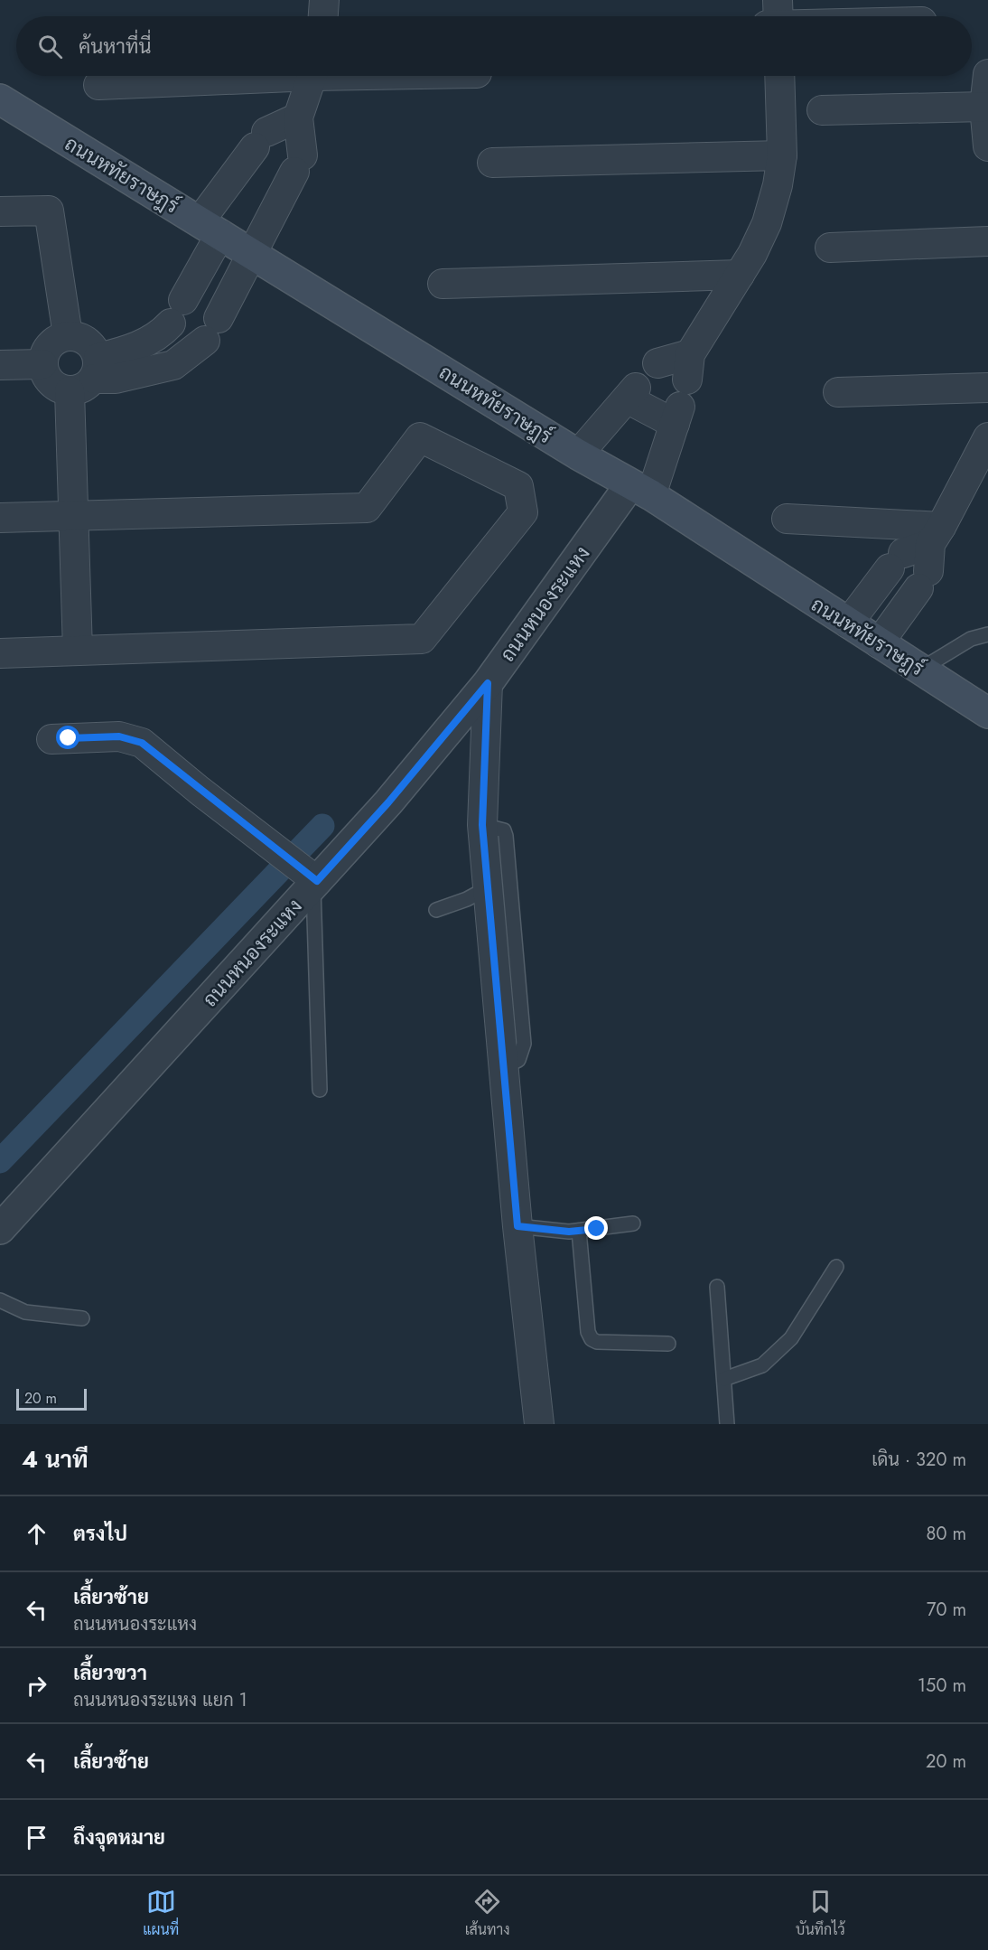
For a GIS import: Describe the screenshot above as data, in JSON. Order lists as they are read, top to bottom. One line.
{"streets":{"main road":["ถนนหทัยราษฎร์"],"street":["ถนนหนองระแหง"]},"crossings":[["ถนนหทัยราษฎร์","ถนนหนองระแหง"]],"scale_bar":"20 m","page":{"search":"ค้นหาที่นี่","scale":"20 m","heading":["4 นาที","เดิน · 320 m"],"list":[["ตรงไป","80 m"],["เลี้ยวซ้าย","ถนนหนองระแหง","70 m"],["เลี้ยวขวา","ถนนหนองระแหง แยก 1","150 m"],["เลี้ยวซ้าย","20 m"],"ถึงจุดหมาย"],"nav":["แผนที่","เส้นทาง","บันทึกไว้"]}}
